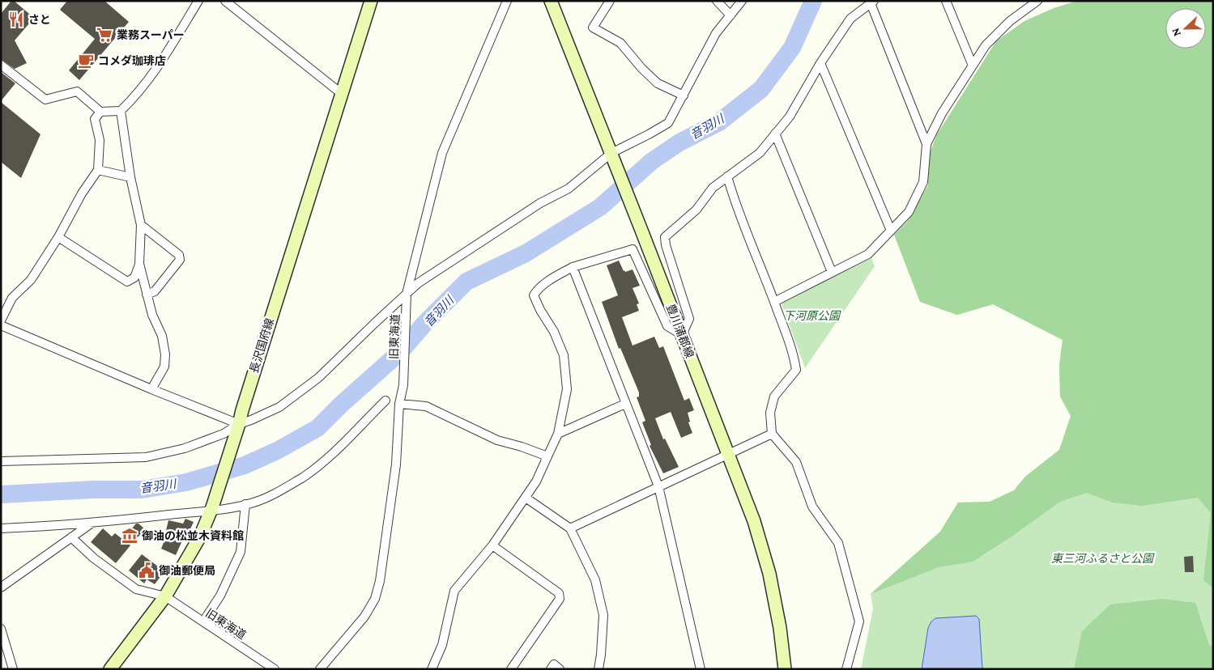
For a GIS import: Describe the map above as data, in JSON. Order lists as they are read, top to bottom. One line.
{"streets":{"main road":["豊川蒲郡線","長沢国府線"],"street":["旧東海道"]},"crossings":[["旧東海道","長沢国府線"]],"water":["音羽川"],"parks":["下河原公園","東三河ふるさと公園"],"places":{"restaurant":["さと"],"supermarket":["業務スーパー"],"cafe":["コメダ珈琲店"],"museum":["御油の松並木資料館"],"public building":["御油郵便局"]},"north":"left"}
